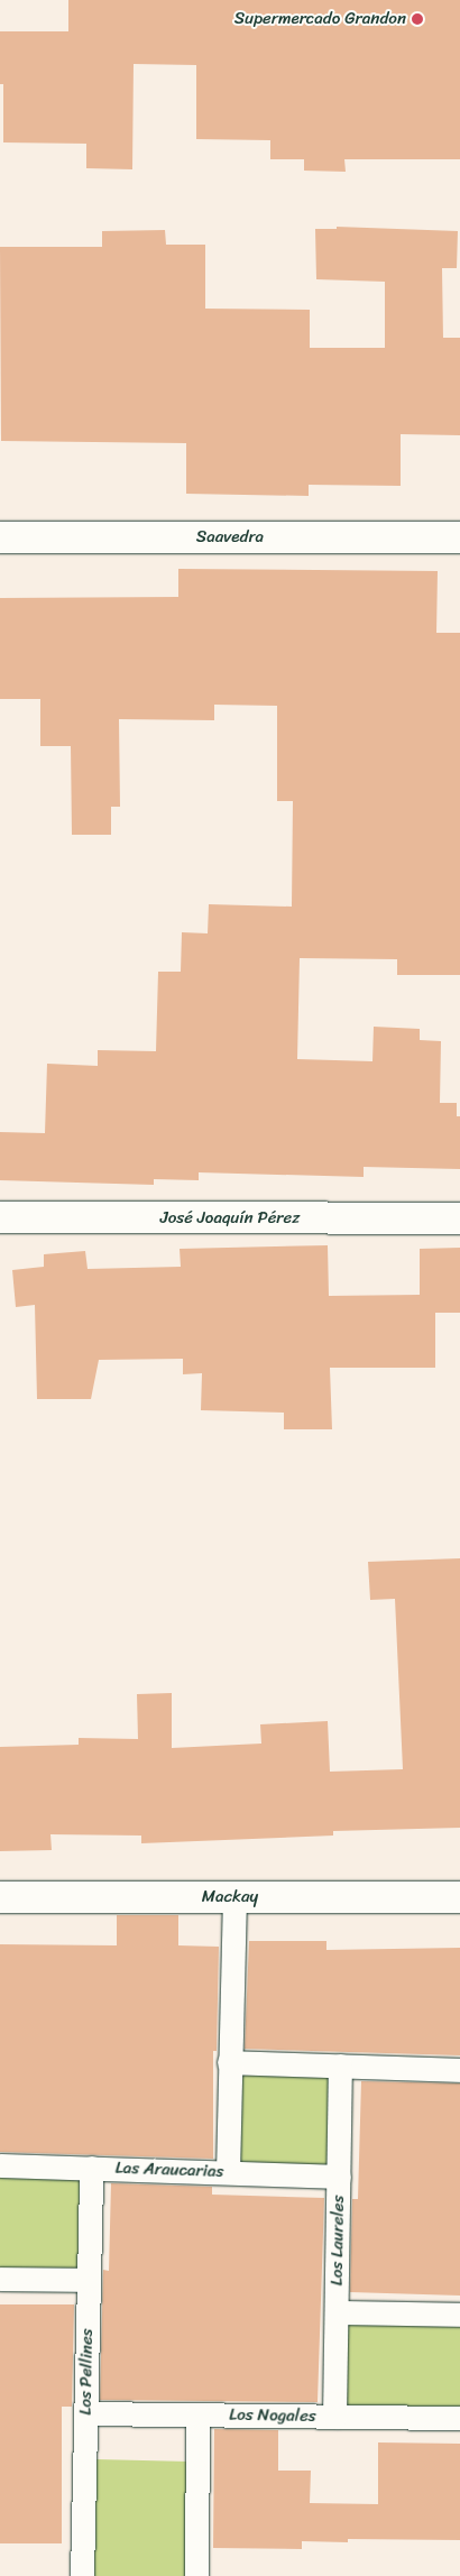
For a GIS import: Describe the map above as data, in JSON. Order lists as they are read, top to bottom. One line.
{"streets":{"street":["Saavedra","José Joaquín Pérez","Mackay"],"lane":["Las Araucarias","Los Laureles","Los Pellines","Los Nogales"]},"crossings":[["Las Araucarias","Los Laureles"],["Las Araucarias","Los Pellines"],["Los Laureles","Los Nogales"],["Los Pellines","Los Nogales"]],"places":["Supermercado Grandon"]}
